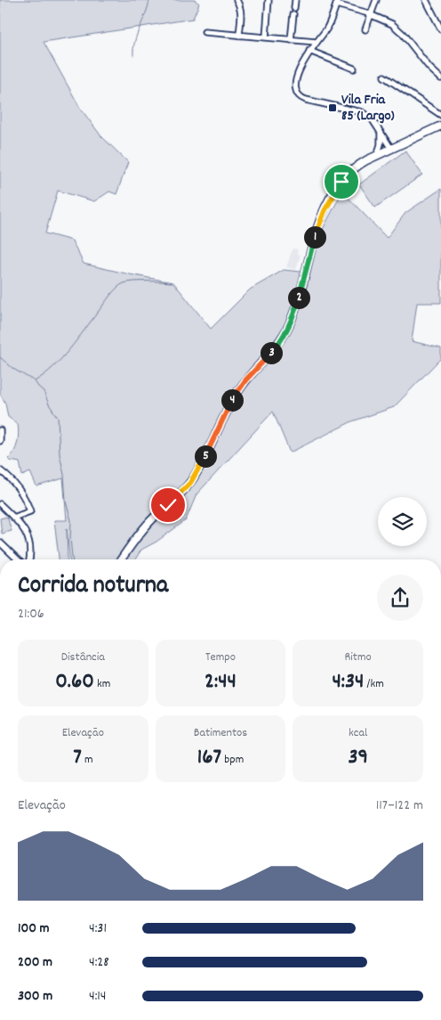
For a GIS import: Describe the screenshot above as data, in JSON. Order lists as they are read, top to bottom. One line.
{"places":{"transit":["Vila Fria 85 (Largo)"]},"page":{"pins":["1","2","3","4","5"],"heading":["Corrida noturna","21:06"],"stats":[["Distância","0.60 km"],["Tempo","2:44"],["Ritmo","4:34 /km"],["Elevação","7 m"],["Batimentos","167 bpm"],["kcal","39"]],"chart":["Elevação","117–122 m"],"list":[{"name":"100 m","note":"4:31"},{"name":"200 m","note":"4:28"},{"name":"300 m","note":"4:14"}]}}
